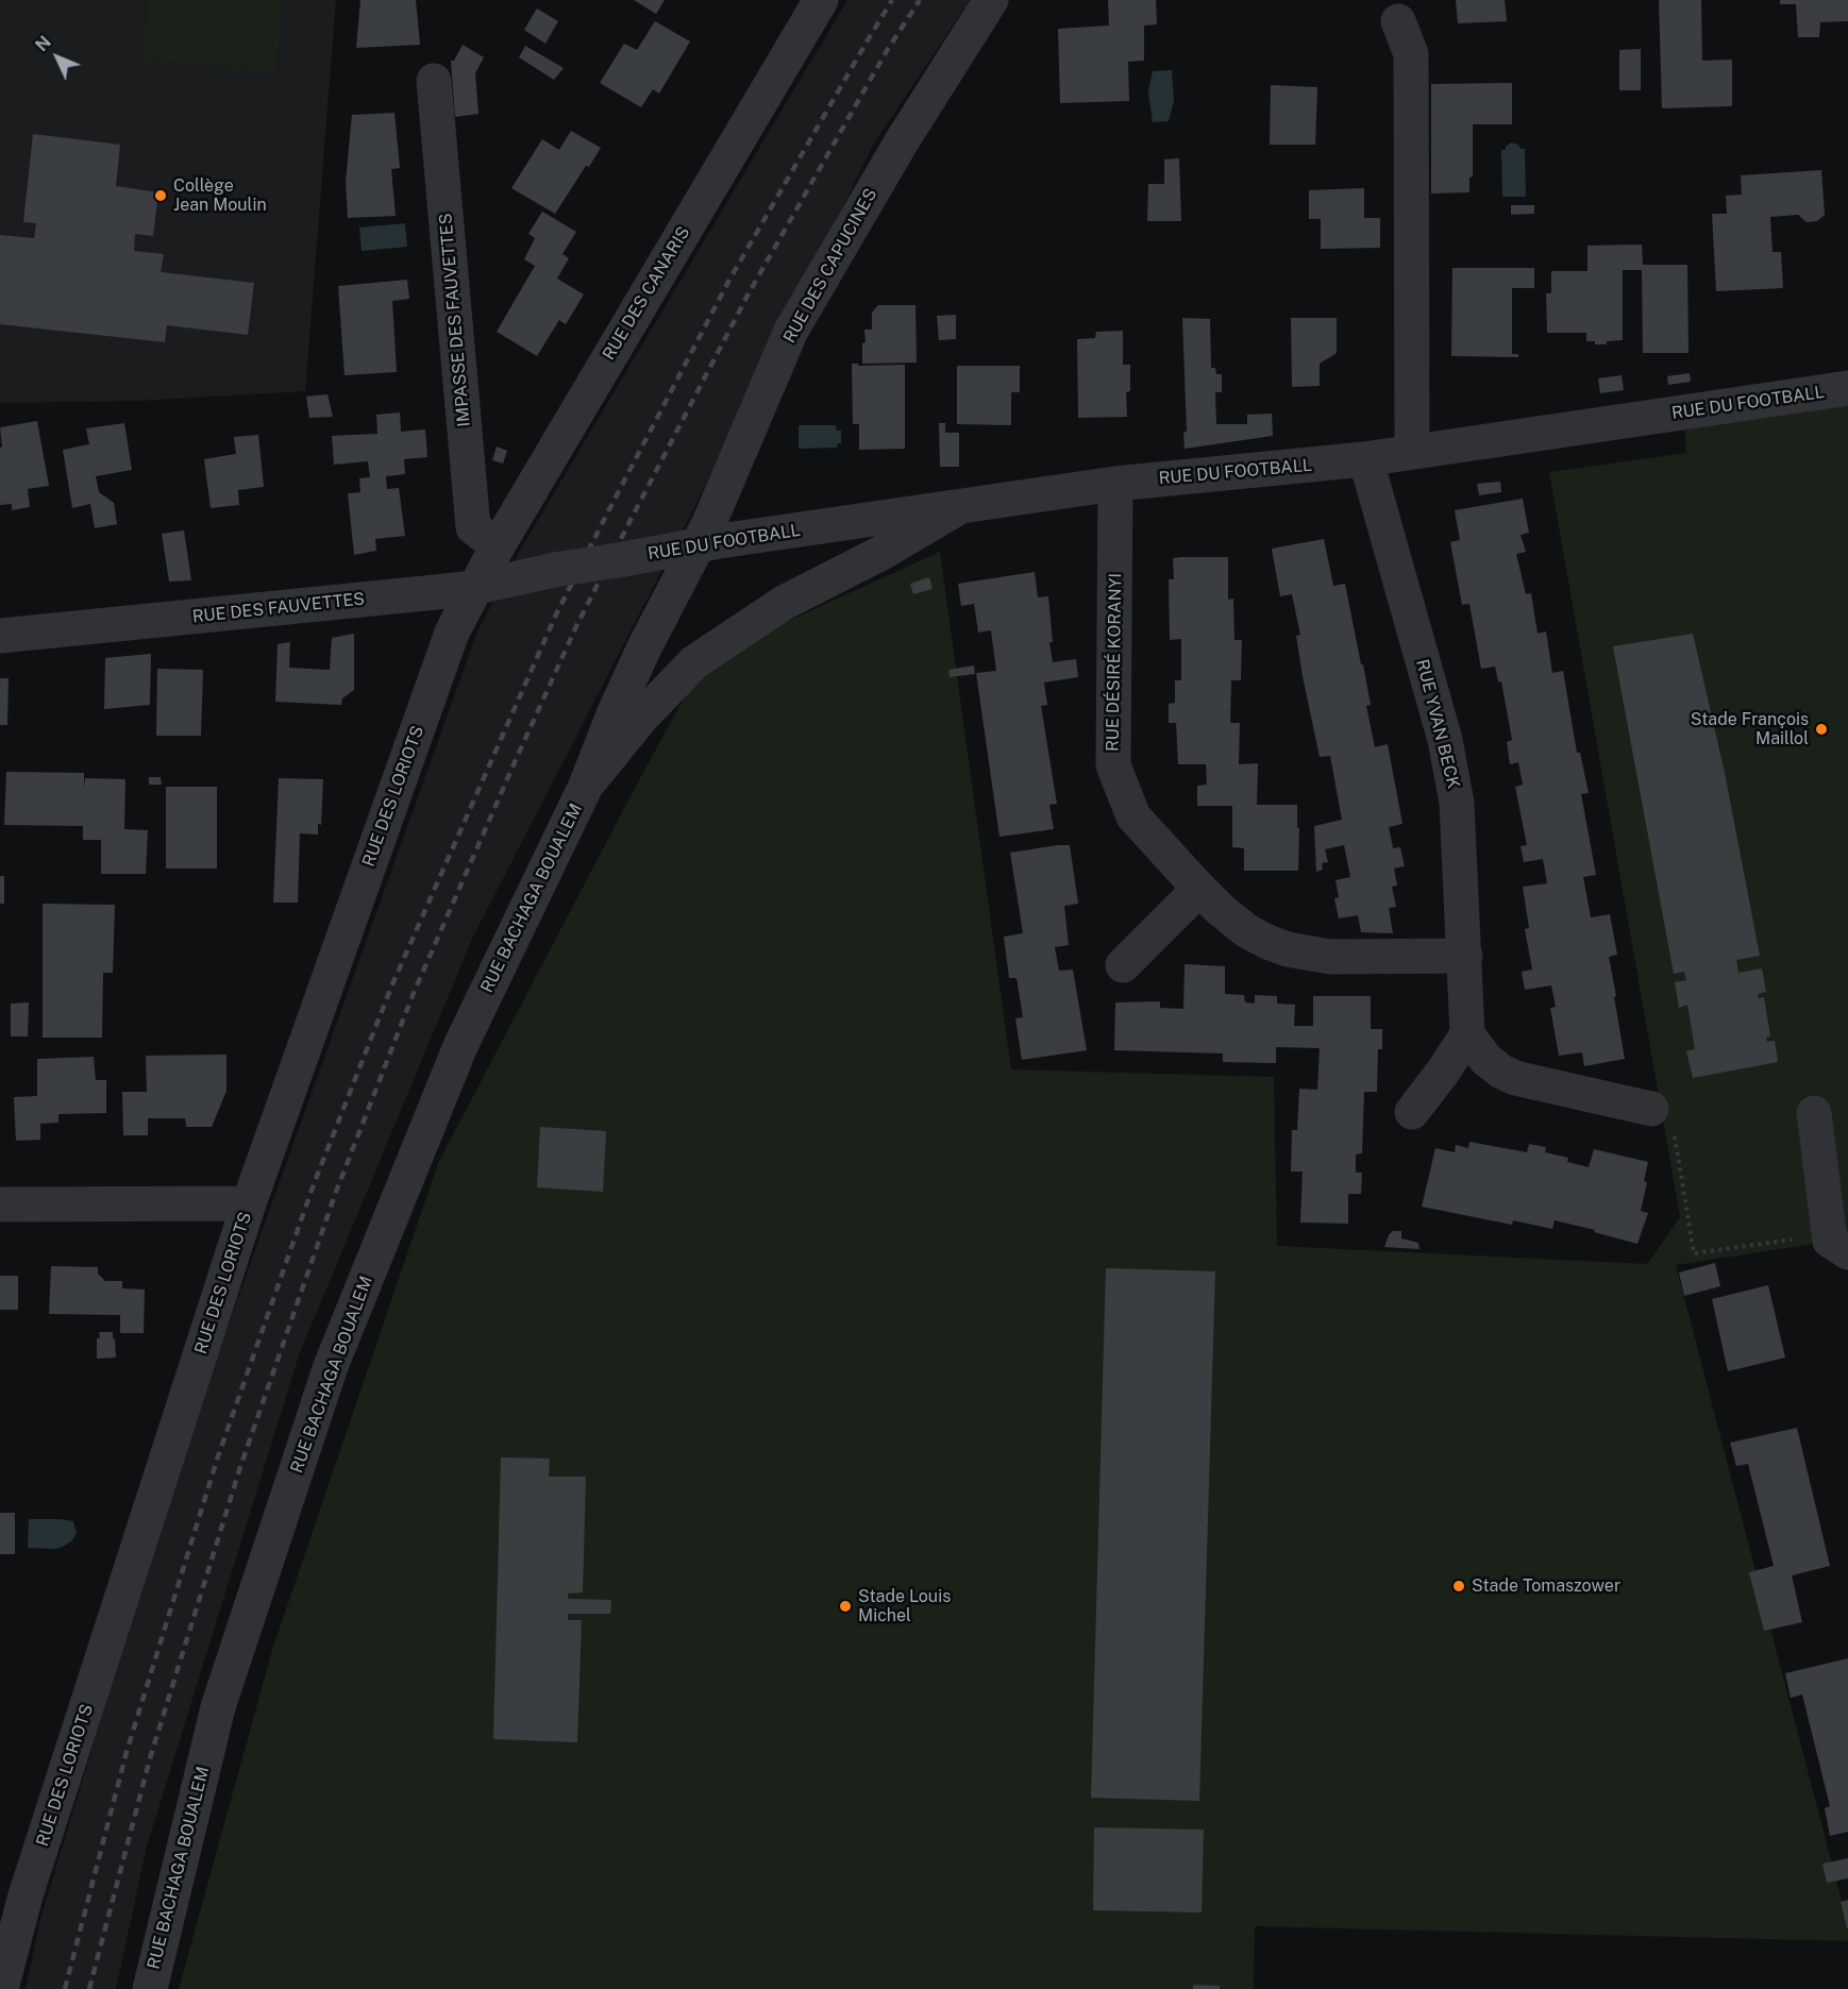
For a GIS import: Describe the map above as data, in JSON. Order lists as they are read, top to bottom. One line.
{"streets":{"street":["RUE DES CAPUCINES","RUE DES CANARIS","IMPASSE DES FAUVETTES","RUE DU FOOTBALL","RUE DES FAUVETTES","RUE DÉSIRÉ KORANYI","RUE YVAN BECK","RUE DES LORIOTS","RUE BACHAGA BOUALEM"]},"crossings":[["RUE DES CAPUCINES","RUE DU FOOTBALL"],["RUE DES CAPUCINES","RUE BACHAGA BOUALEM"],["RUE DES CANARIS","IMPASSE DES FAUVETTES"],["RUE DES CANARIS","RUE DES FAUVETTES"],["RUE DES CANARIS","RUE DES LORIOTS"],["RUE DU FOOTBALL","RUE DES FAUVETTES"],["RUE DU FOOTBALL","RUE DÉSIRÉ KORANYI"],["RUE DU FOOTBALL","RUE YVAN BECK"],["RUE DU FOOTBALL","RUE BACHAGA BOUALEM"],["RUE DES FAUVETTES","RUE DES LORIOTS"],["RUE DÉSIRÉ KORANYI","RUE YVAN BECK"]],"places":["Collège Jean Moulin","Stade François Maillol","Stade Tomaszower","Stade Louis Michel"],"north":"top left"}
